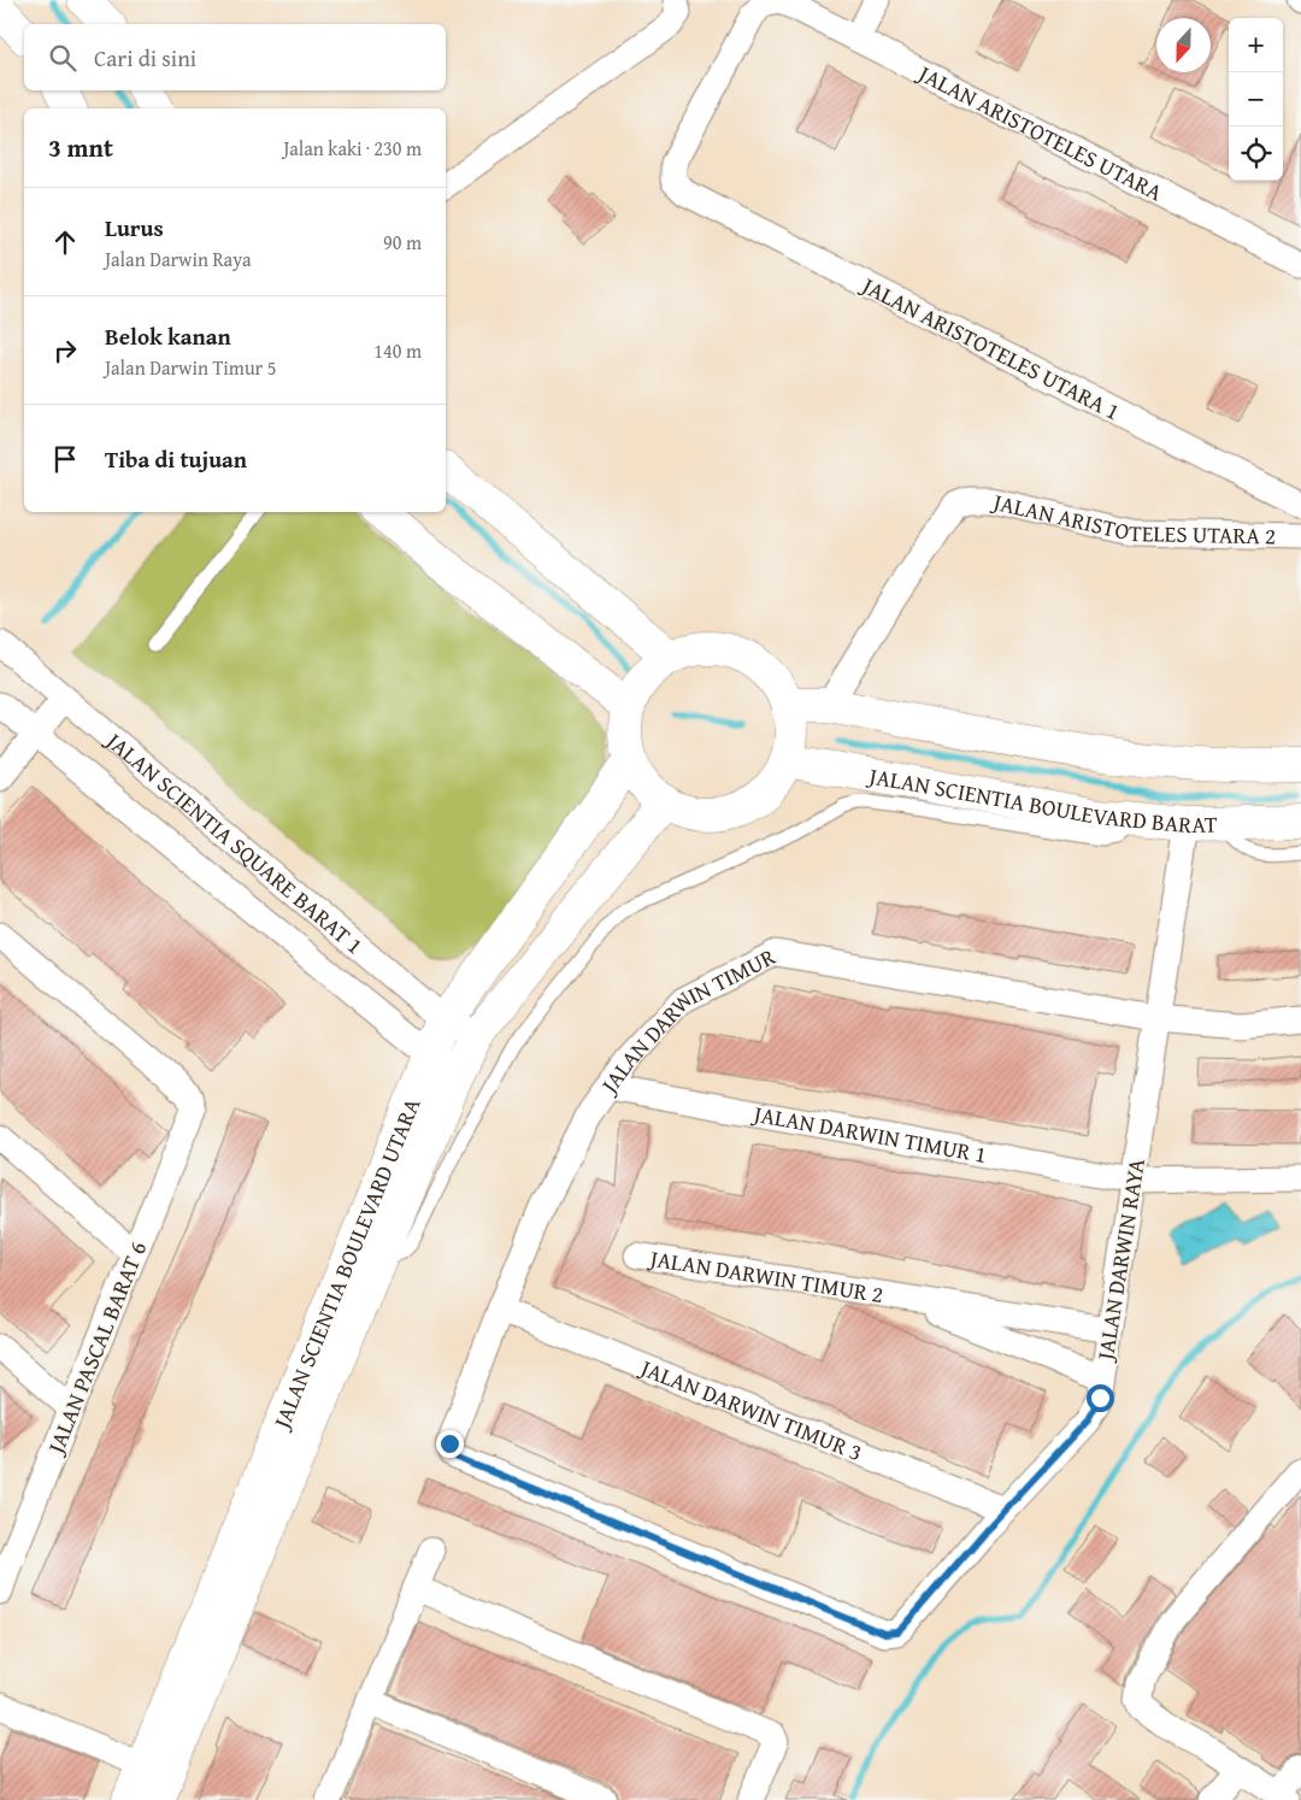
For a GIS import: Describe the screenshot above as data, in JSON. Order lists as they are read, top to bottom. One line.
{"streets":{"street":["JALAN ARISTOTELES UTARA","JALAN ARISTOTELES UTARA 1","JALAN ARISTOTELES UTARA 2","JALAN SCIENTIA BOULEVARD BARAT","JALAN SCIENTIA SQUARE BARAT 1","JALAN DARWIN TIMUR","JALAN DARWIN TIMUR 1","JALAN DARWIN RAYA","JALAN SCIENTIA BOULEVARD UTARA","JALAN DARWIN TIMUR 2","JALAN PASCAL BARAT 6","JALAN DARWIN TIMUR 3"]},"crossings":[["JALAN ARISTOTELES UTARA","JALAN ARISTOTELES UTARA 1"],["JALAN SCIENTIA BOULEVARD BARAT","JALAN DARWIN RAYA"],["JALAN SCIENTIA BOULEVARD BARAT","JALAN SCIENTIA BOULEVARD UTARA"],["JALAN SCIENTIA SQUARE BARAT 1","JALAN SCIENTIA BOULEVARD UTARA"],["JALAN DARWIN TIMUR","JALAN DARWIN TIMUR 1"],["JALAN DARWIN TIMUR","JALAN DARWIN RAYA"],["JALAN DARWIN TIMUR","JALAN DARWIN TIMUR 3"],["JALAN DARWIN TIMUR 1","JALAN DARWIN RAYA"],["JALAN DARWIN RAYA","JALAN DARWIN TIMUR 2"],["JALAN DARWIN RAYA","JALAN DARWIN TIMUR 3"]],"north":"bottom","page":{"map_buttons":["+","−"],"search":"Cari di sini","heading":["3 mnt","Jalan kaki · 230 m"],"list":[["Lurus","Jalan Darwin Raya","90 m"],["Belok kanan","Jalan Darwin Timur 5","140 m"],"Tiba di tujuan"]}}
